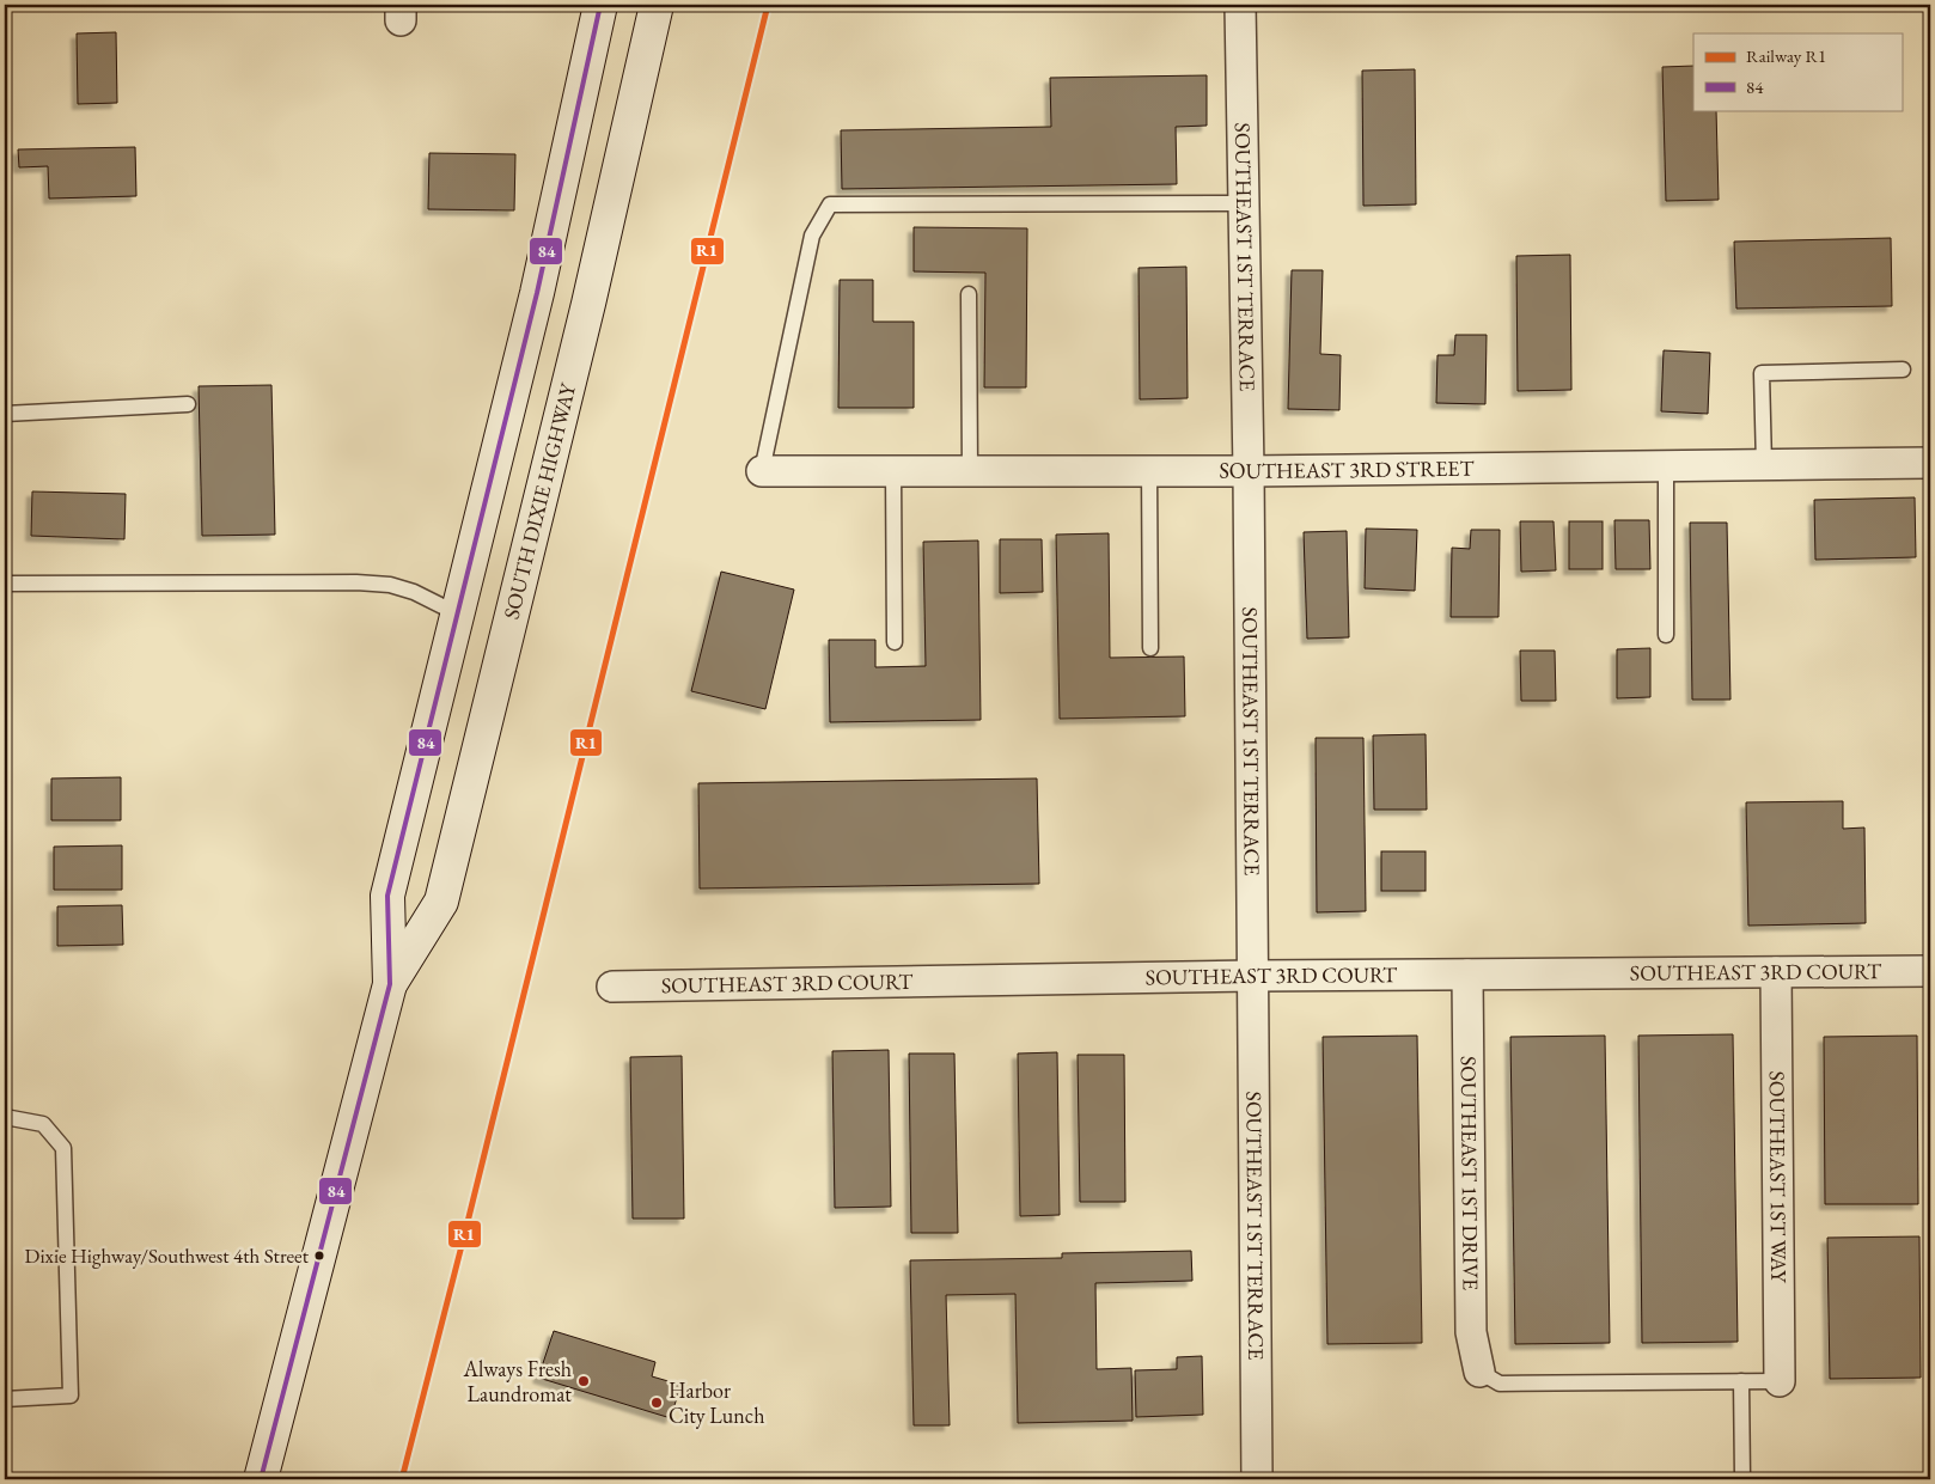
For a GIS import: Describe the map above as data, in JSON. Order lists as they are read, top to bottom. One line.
{"streets":{"main road":["SOUTH DIXIE HIGHWAY"],"street":["SOUTHEAST 1ST TERRACE","SOUTHEAST 3RD STREET","SOUTHEAST 3RD COURT","SOUTHEAST 1ST DRIVE","SOUTHEAST 1ST WAY"]},"crossings":[["SOUTHEAST 1ST TERRACE","SOUTHEAST 3RD STREET"],["SOUTHEAST 1ST TERRACE","SOUTHEAST 3RD COURT"],["SOUTHEAST 3RD COURT","SOUTHEAST 1ST DRIVE"],["SOUTHEAST 3RD COURT","SOUTHEAST 1ST WAY"]],"places":["Dixie Highway/Southwest 4th Street","Always Fresh Laundromat","Harbor City Lunch"],"lines":["rail line R1","transit line 84"],"legend":["Railway R1","84"]}
